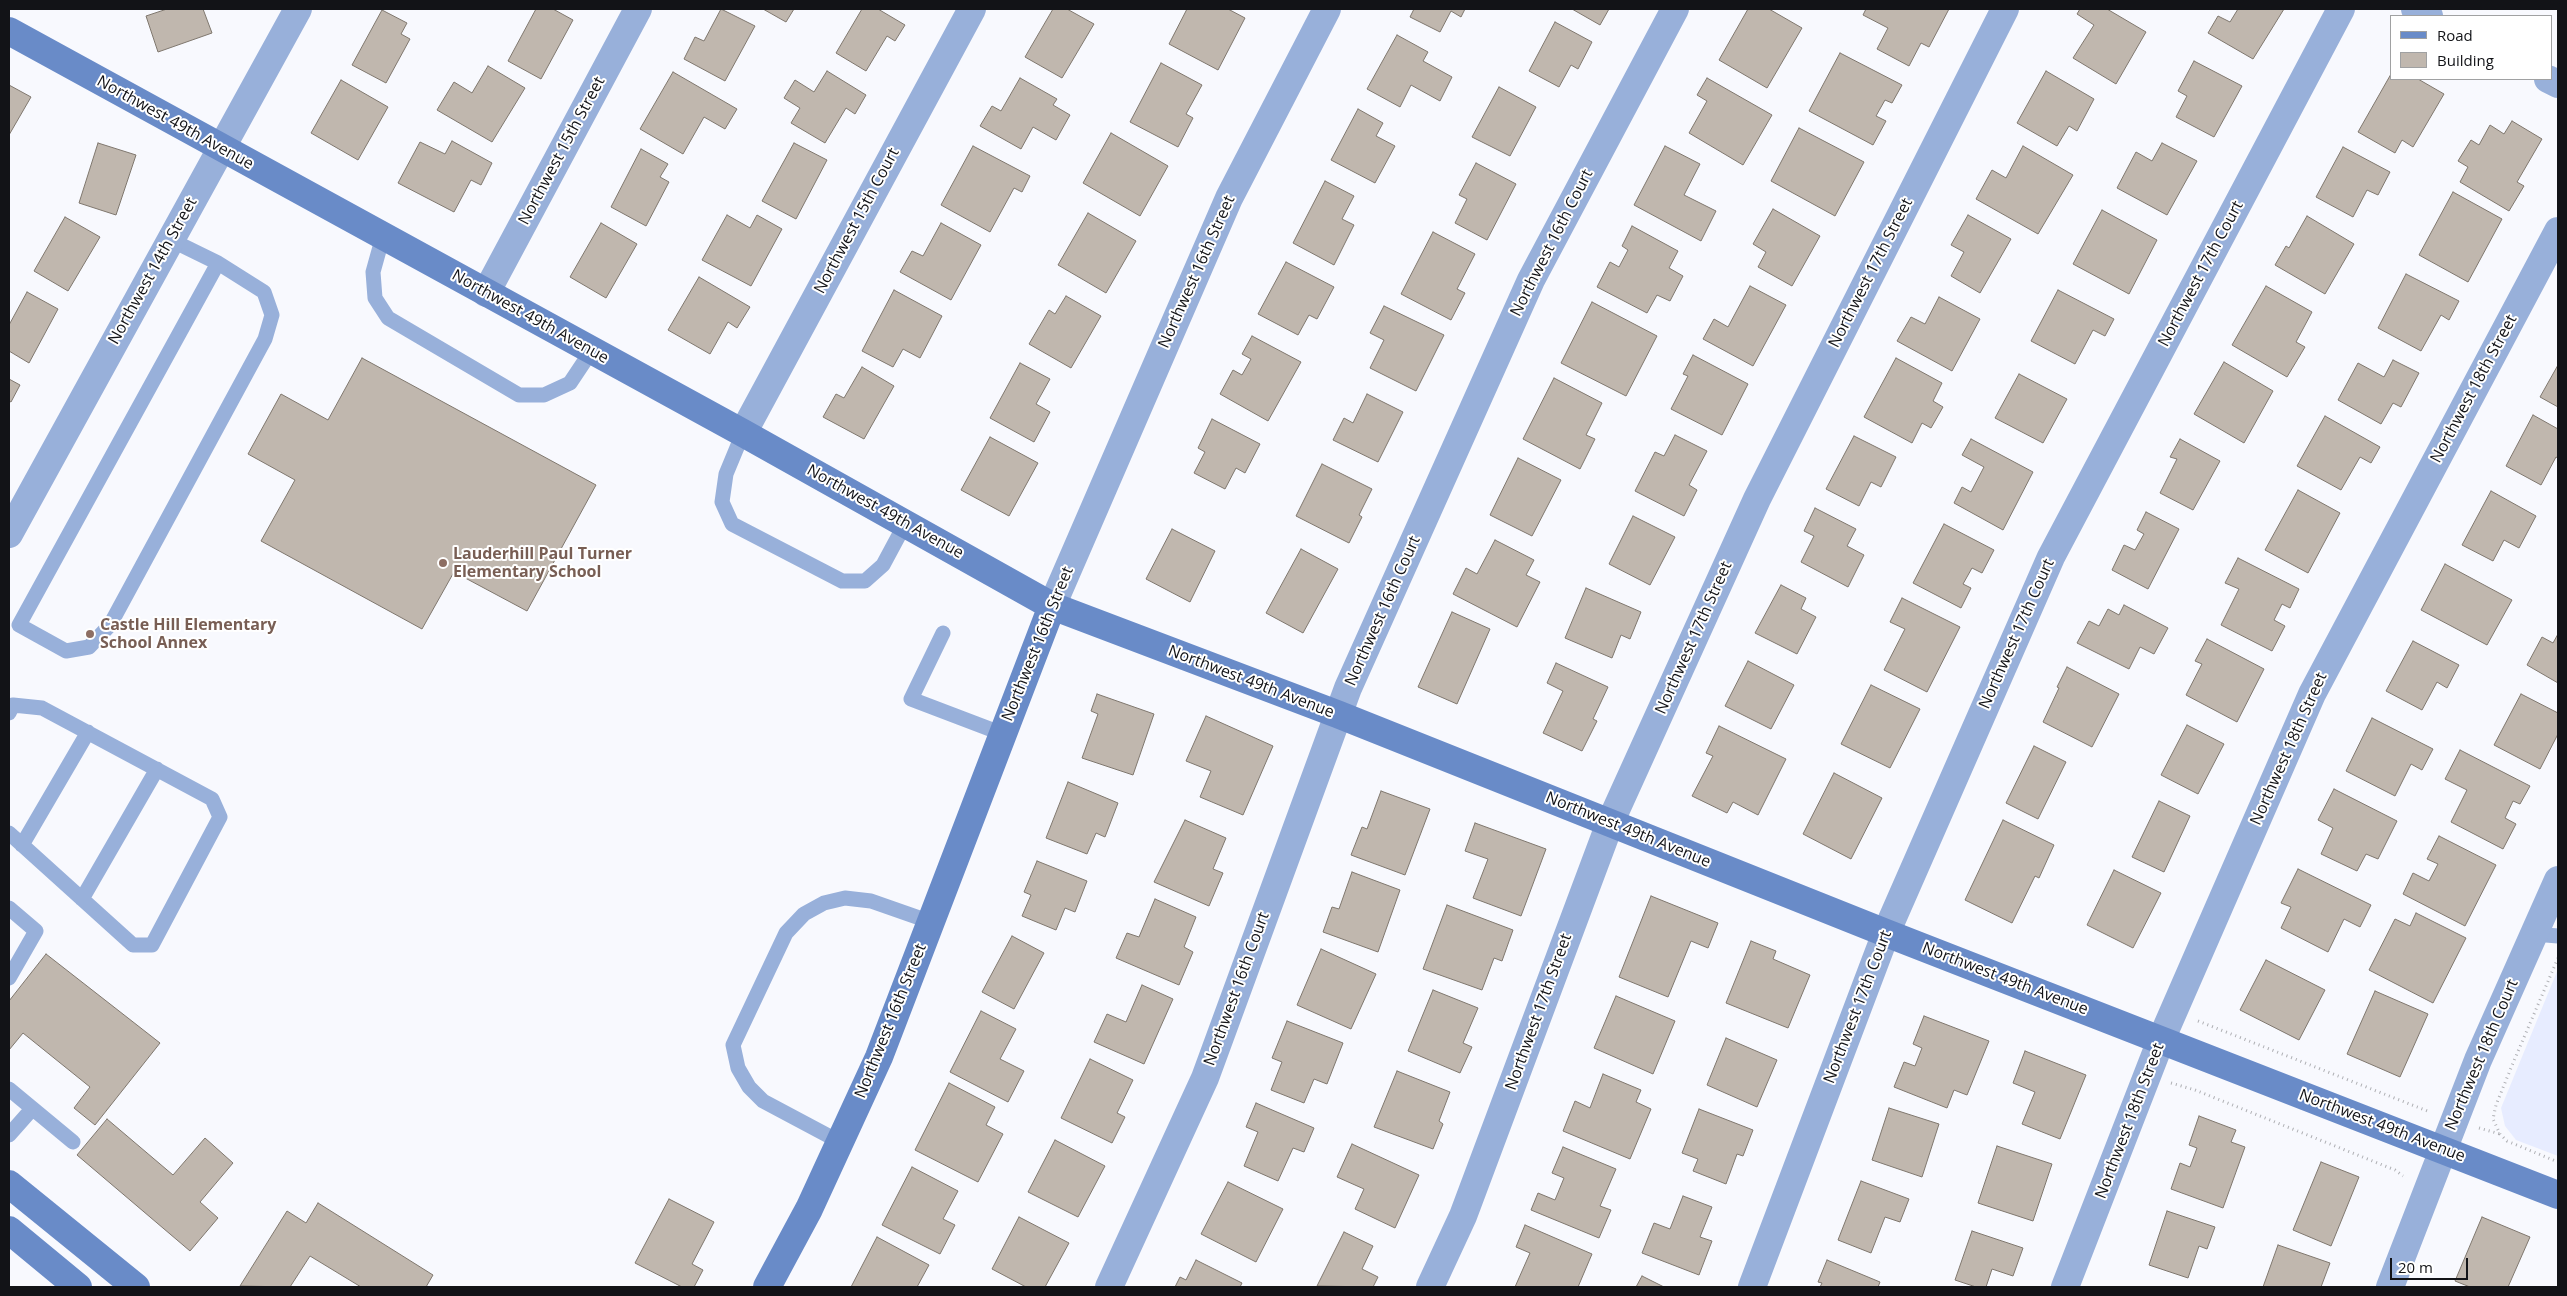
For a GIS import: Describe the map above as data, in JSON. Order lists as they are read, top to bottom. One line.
{"streets":{"street":["Northwest 49th Avenue","Northwest 15th Street","Northwest 15th Court","Northwest 16th Court","Northwest 14th Street","Northwest 16th Street","Northwest 17th Street","Northwest 17th Court","Northwest 18th Street","Northwest 18th Court"]},"crossings":[["Northwest 49th Avenue","Northwest 15th Street"],["Northwest 49th Avenue","Northwest 15th Court"],["Northwest 49th Avenue","Northwest 16th Court"],["Northwest 49th Avenue","Northwest 14th Street"],["Northwest 49th Avenue","Northwest 16th Street"],["Northwest 49th Avenue","Northwest 17th Street"],["Northwest 49th Avenue","Northwest 17th Court"],["Northwest 49th Avenue","Northwest 18th Street"],["Northwest 49th Avenue","Northwest 18th Court"]],"places":["Lauderhill Paul Turner Elementary School","Castle Hill Elementary School Annex"],"legend":["Road","Building"],"scale_bar":"20 m"}
